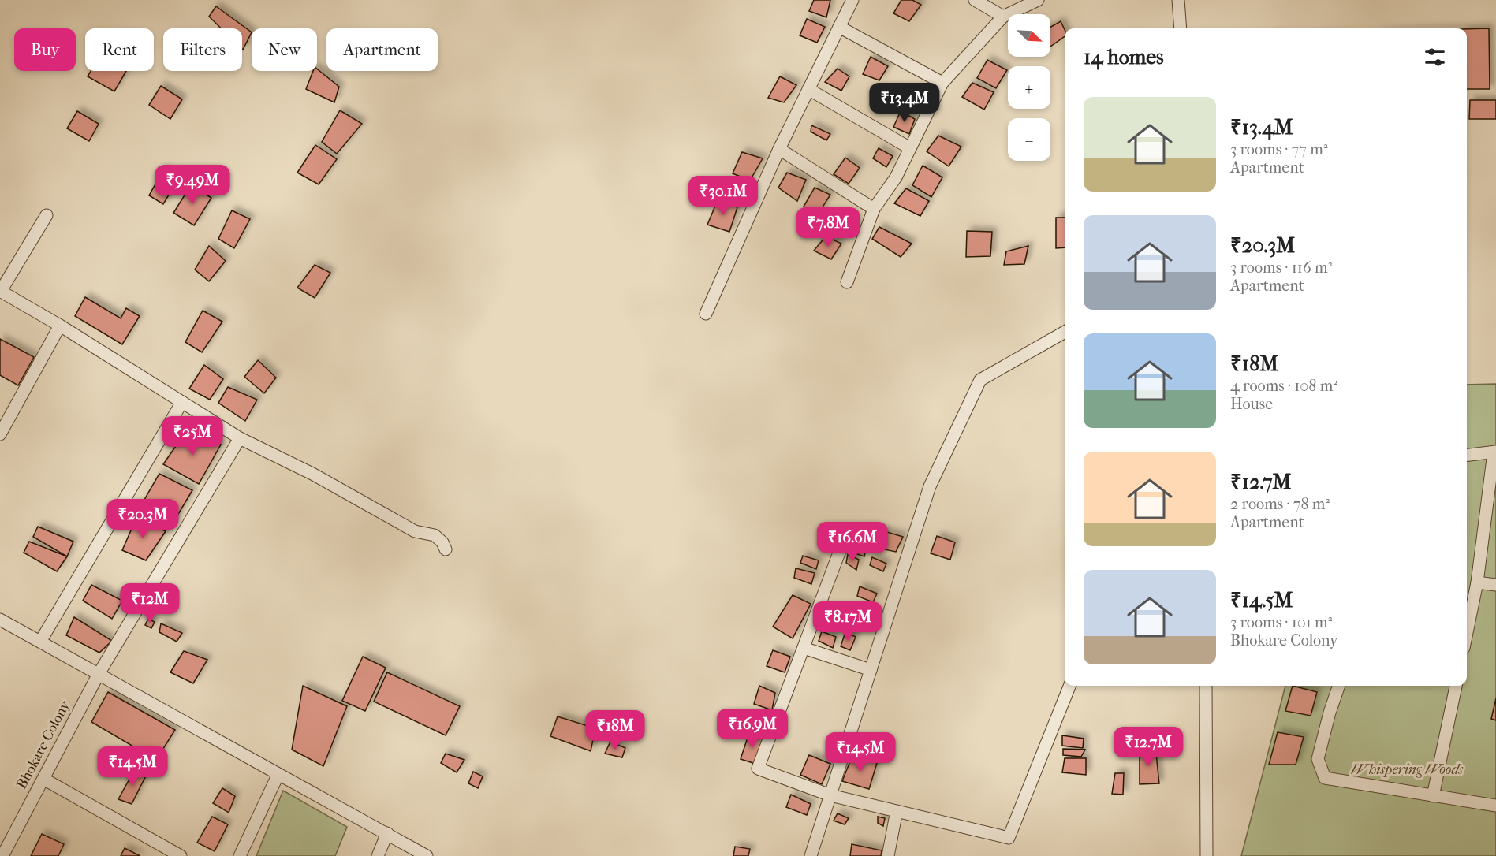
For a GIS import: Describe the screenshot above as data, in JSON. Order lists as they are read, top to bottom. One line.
{"streets":{"street":["Bhokare Colony"]},"parks":["Whispering Woods"],"north":"bottom right","page":{"map_buttons":["+","−"],"chip":["Buy","Rent","Filters","New","Apartment"],"heading":"14 homes","price":["₹13.4M","₹9.49M","₹30.1M","₹7.8M","₹25M","₹20.3M","₹16.6M","₹12M","₹8.17M","₹16.9M","₹18M","₹12.7M","₹14.5M","₹14.5M"],"list":[{"name":"₹13.4M","note":"3 rooms · 77 m² · Apartment"},{"name":"₹20.3M","note":"3 rooms · 116 m² · Apartment"},{"name":"₹18M","note":"4 rooms · 108 m² · House"},{"name":"₹12.7M","note":"2 rooms · 78 m² · Apartment"},{"name":"₹14.5M","note":"3 rooms · 101 m² · Bhokare Colony"}]}}
